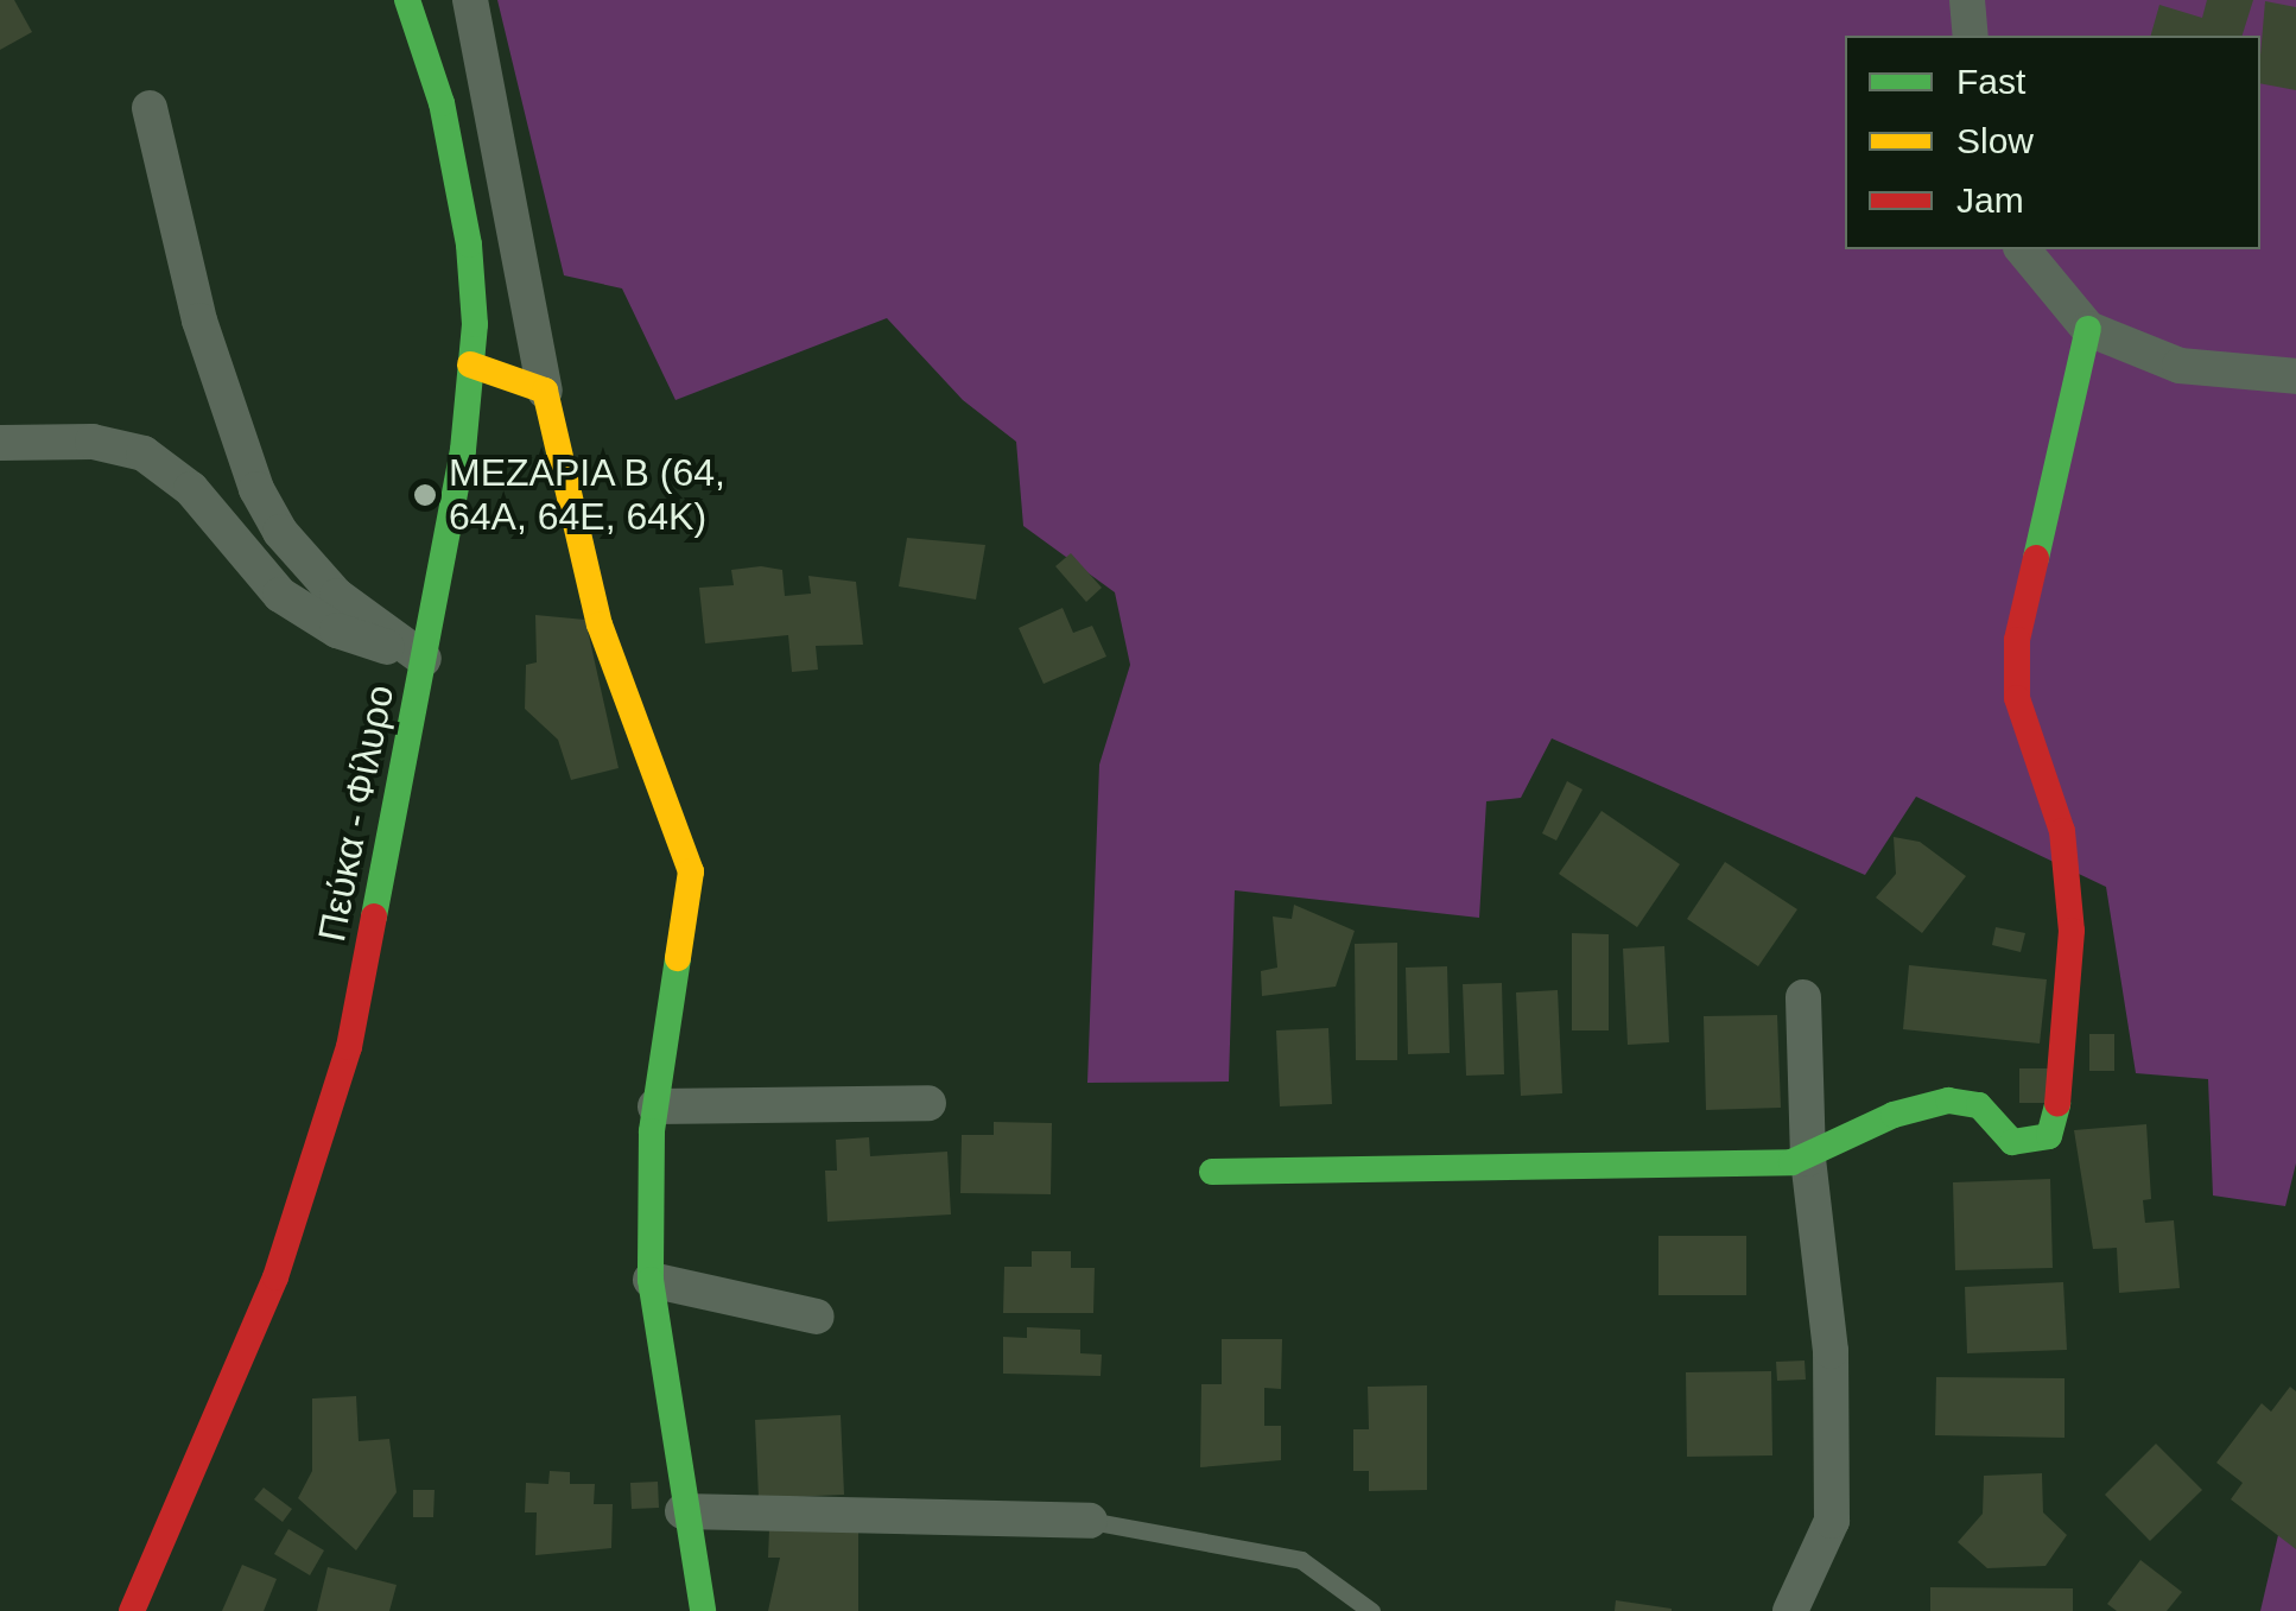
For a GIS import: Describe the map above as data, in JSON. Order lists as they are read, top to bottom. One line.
{"streets":{"street":["Πεύκα - Φίλυρο"]},"places":["ΜΕΖΑΡΙΑ B (64, 64Α, 64Ε, 64Κ)"],"legend":["Fast","Slow","Jam"]}
